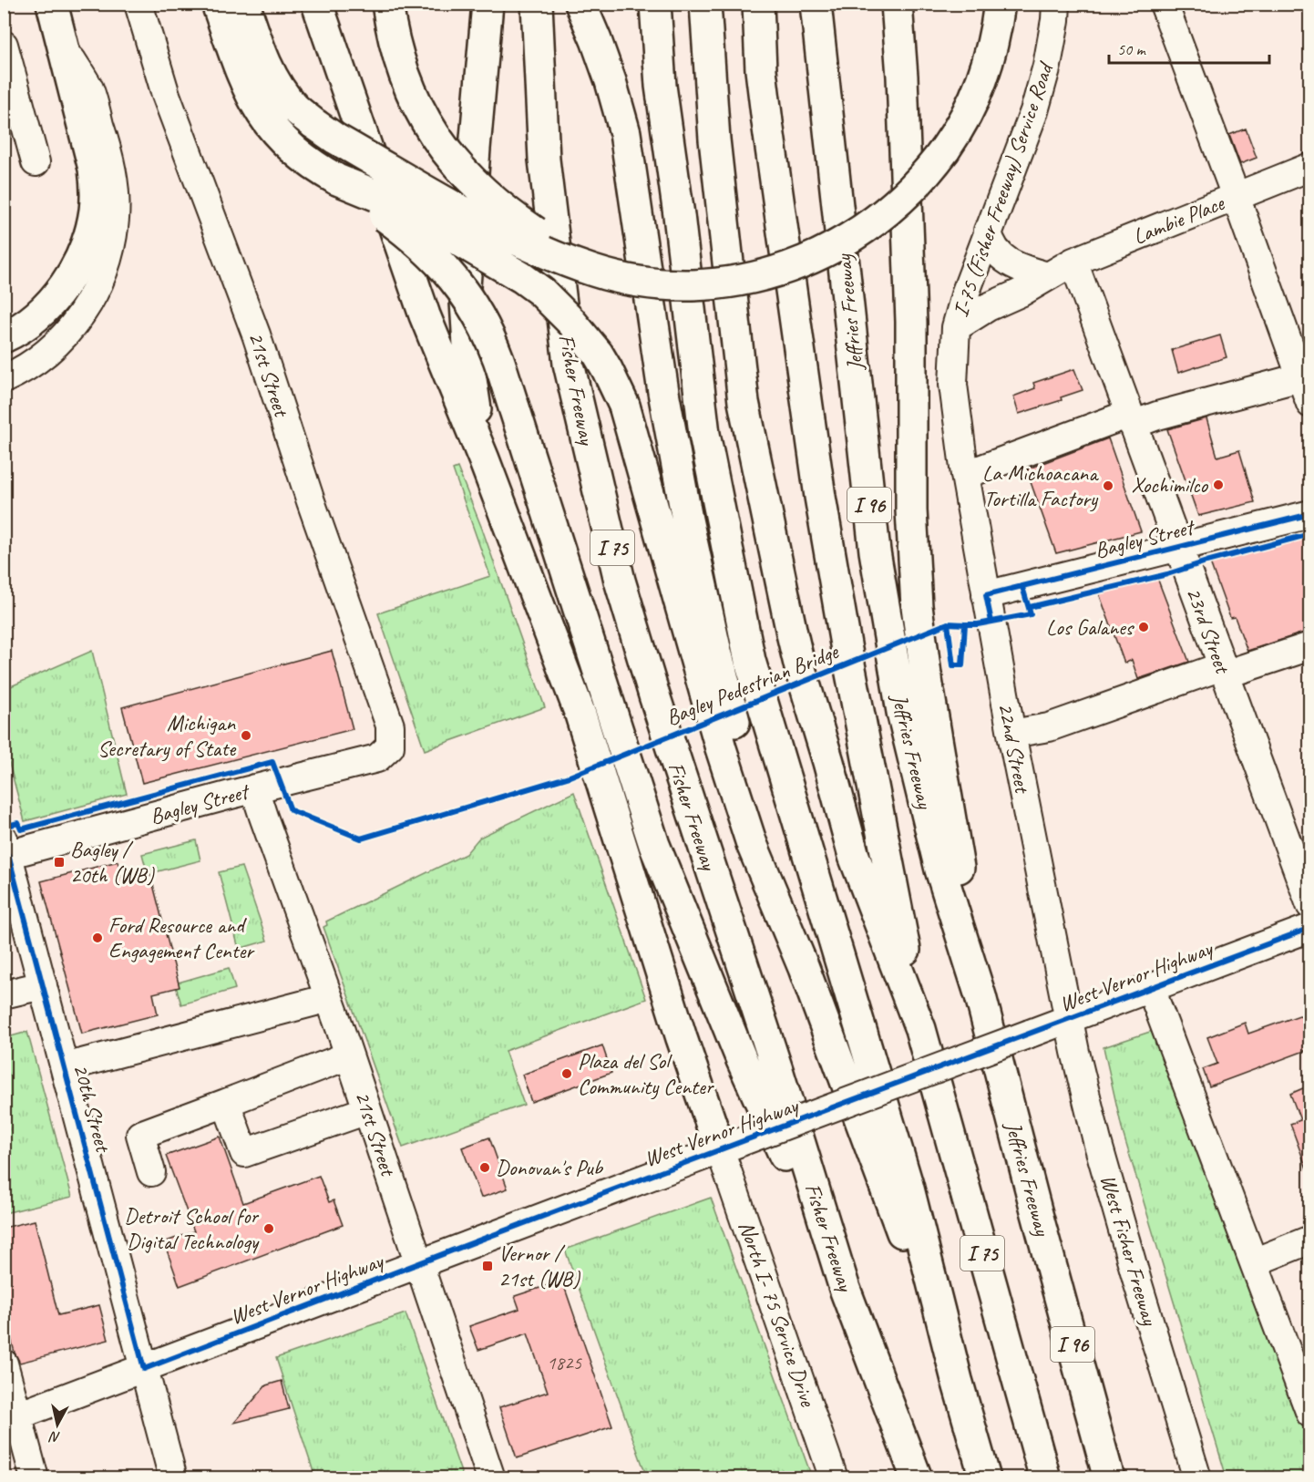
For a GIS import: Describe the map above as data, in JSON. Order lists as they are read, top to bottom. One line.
{"streets":{"highway":["Jeffries Freeway","Fisher Freeway","I 96","I 75"],"street":["I-75 (Fisher Freeway) Service Road","Lambie Place","21st Street","Bagley Street","23rd Street","22nd Street","West Vernor Highway","20th Street","West Fisher Freeway","North I- 75 Service Drive"],"cycle path":["Bagley Pedestrian Bridge"]},"crossings":[["I-75 (Fisher Freeway) Service Road","Lambie Place"],["I-75 (Fisher Freeway) Service Road","22nd Street"],["Lambie Place","23rd Street"],["21st Street","Bagley Street"],["21st Street","West Vernor Highway"],["Bagley Street","23rd Street"],["Bagley Street","22nd Street"],["Bagley Street","20th Street"],["22nd Street","West Vernor Highway"],["22nd Street","West Fisher Freeway"],["West Vernor Highway","20th Street"],["West Vernor Highway","West Fisher Freeway"],["West Vernor Highway","North I- 75 Service Drive"]],"places":{"other":["Xochimilco","La Michoacana Tortilla Factory","Los Galanes","Michigan Secretary of State","Ford Resource and Engagement Center","Plaza del Sol Community Center","Donovan's Pub","Detroit School for Digital Technology"],"transit":["Bagley / 20th (WB)","Vernor / 21st (WB)"]},"house_numbers":["1825"],"scale_bar":"50 m","north":"bottom"}
